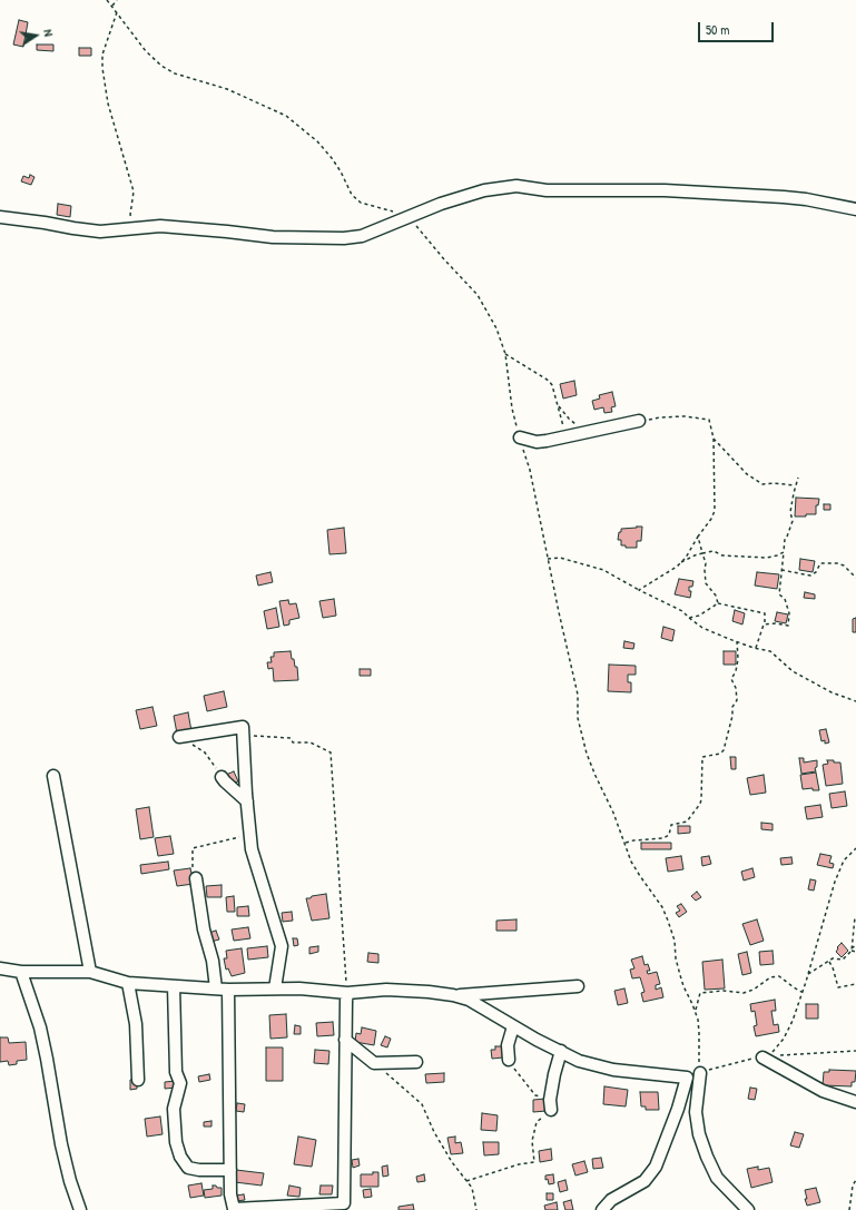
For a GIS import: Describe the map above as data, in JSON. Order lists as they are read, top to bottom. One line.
{"scale_bar":"50 m","north":"right"}
